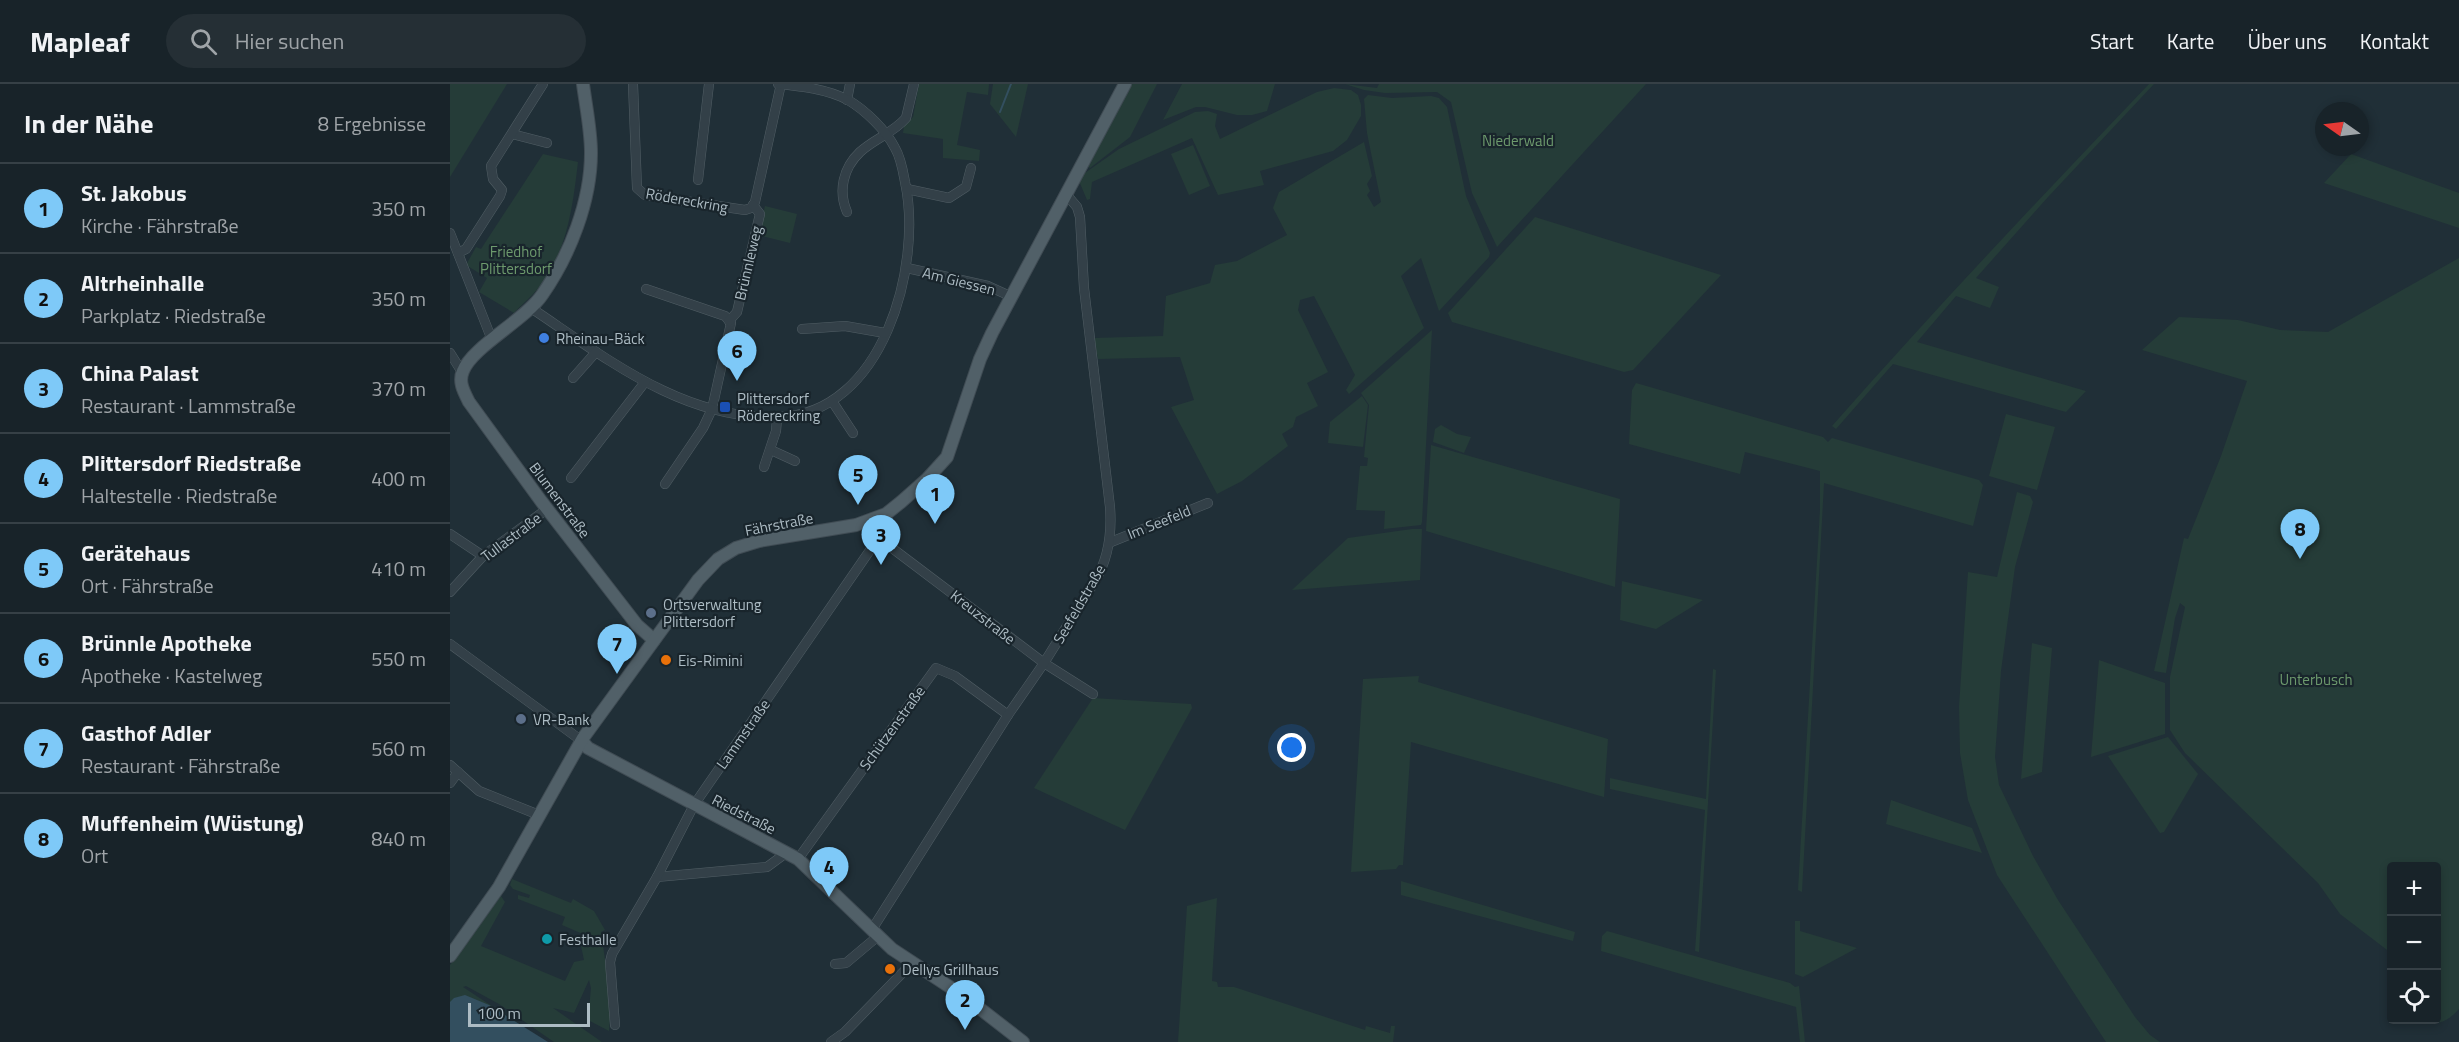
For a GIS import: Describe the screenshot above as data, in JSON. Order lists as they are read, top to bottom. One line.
{"streets":{"main road":["Blumenstraße","Fährstraße","Riedstraße"],"street":["Rödereckring","Brünnleweg","Am Giessen","Im Seefeld","Tullastraße","Seefeldstraße","Kreuzstraße","Schützenstraße","Lammstraße"]},"crossings":[["Rödereckring","Brünnleweg"],["Am Giessen","Fährstraße"],["Blumenstraße","Fährstraße"],["Blumenstraße","Tullastraße"],["Im Seefeld","Seefeldstraße"],["Fährstraße","Seefeldstraße"],["Fährstraße","Riedstraße"],["Seefeldstraße","Kreuzstraße"],["Seefeldstraße","Schützenstraße"],["Seefeldstraße","Riedstraße"],["Kreuzstraße","Lammstraße"],["Schützenstraße","Riedstraße"],["Lammstraße","Riedstraße"]],"parks":["Niederwald","Friedhof Plittersdorf","Unterbusch"],"places":{"other":["Rheinau-Bäck","Ortsverwaltung Plittersdorf","Eis-Rimini","VR-Bank","Festhalle","Dellys Grillhaus"],"transit":["Plittersdorf Rödereckring"]},"scale_bar":"100 m","north":"left","page":{"header":"Mapleaf","search":"Hier suchen","nav":["Start","Karte","Über uns","Kontakt"],"heading":["In der Nähe","8 Ergebnisse"],"list":[{"mark":"1","name":"St. Jakobus","note":"Kirche · Fährstraße","value":"350 m"},{"mark":"2","name":"Altrheinhalle","note":"Parkplatz · Riedstraße","value":"350 m"},{"mark":"3","name":"China Palast","note":"Restaurant · Lammstraße","value":"370 m"},{"mark":"4","name":"Plittersdorf Riedstraße","note":"Haltestelle · Riedstraße","value":"400 m"},{"mark":"5","name":"Gerätehaus","note":"Ort · Fährstraße","value":"410 m"},{"mark":"6","name":"Brünnle Apotheke","note":"Apotheke · Kastelweg","value":"550 m"},{"mark":"7","name":"Gasthof Adler","note":"Restaurant · Fährstraße","value":"560 m"},{"mark":"8","name":"Muffenheim (Wüstung)","note":"Ort","value":"840 m"}],"pins":["6","5","1","8","3","7","4","2"],"map_buttons":["+","−"],"scale":"100 m"}}
